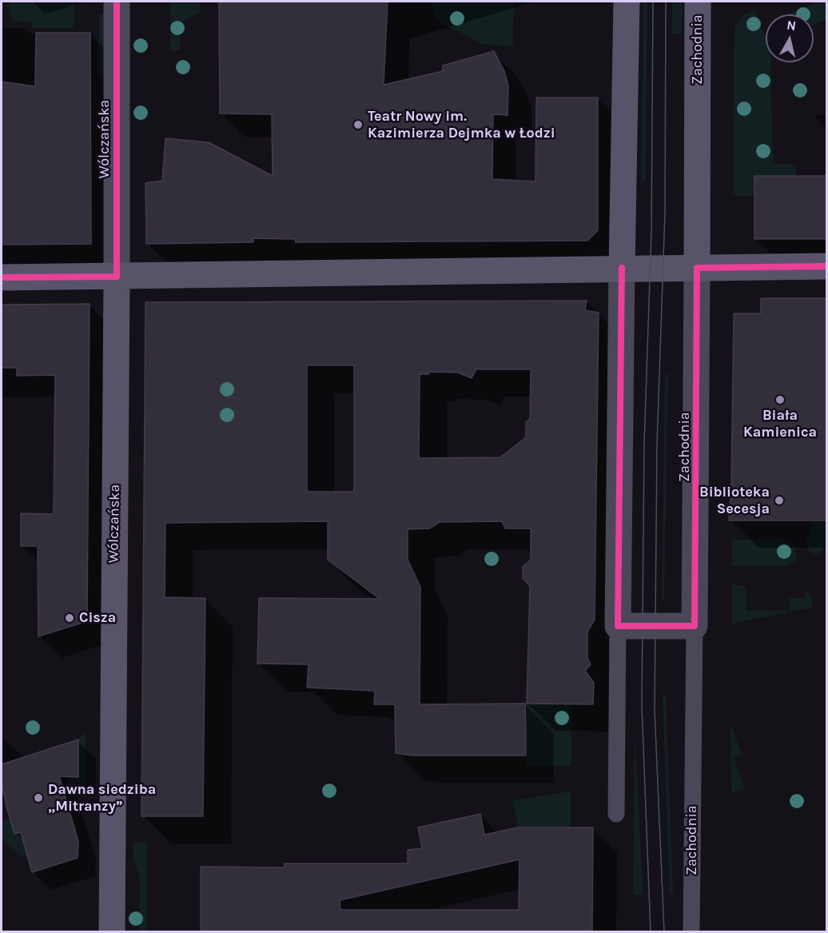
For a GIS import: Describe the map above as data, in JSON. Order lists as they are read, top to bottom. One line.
{"streets":{"main road":["Zachodnia","Wólczańska"]},"places":["Teatr Nowy im. Kazimierza Dejmka w Łodzi","Biała Kamienica","Biblioteka Secesja","Cisza","Dawna siedziba „Mitranzy”"],"north":"top"}
